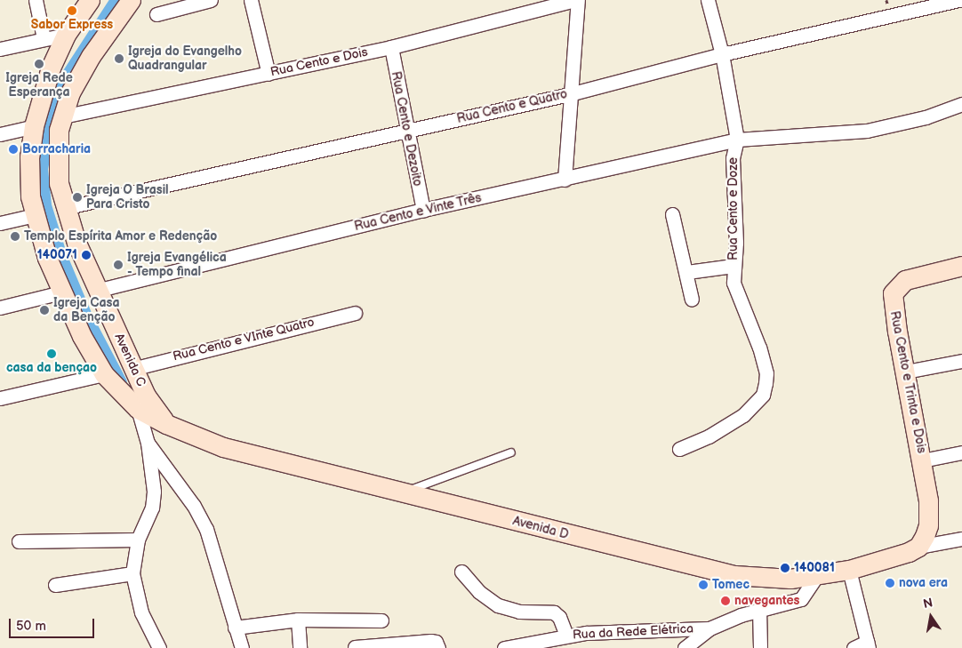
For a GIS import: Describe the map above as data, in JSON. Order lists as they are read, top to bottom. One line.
{"streets":{"main road":["Avenida C","Rua Cento e Trinta e Dois","Avenida D"],"street":["Rua Cento e Dois","Rua Cento e Quatro","Rua Cento e Dezoito","Rua Cento e Doze","Rua Cento e Vinte Três","Rua Cento e VInte Quatro","Rua da Rede Elétrica"]},"crossings":[["Rua Cento e Dois","Rua Cento e Dezoito"],["Rua Cento e Dois","Avenida C"],["Rua Cento e Quatro","Rua Cento e Dezoito"],["Rua Cento e Quatro","Rua Cento e Doze"],["Rua Cento e Quatro","Avenida C"],["Rua Cento e Dezoito","Rua Cento e Vinte Três"],["Rua Cento e Doze","Rua Cento e Vinte Três"],["Rua Cento e Vinte Três","Avenida C"],["Rua Cento e VInte Quatro","Avenida C"],["Avenida C","Avenida D"],["Rua Cento e Trinta e Dois","Avenida D"]],"places":["Sabor Express","Igreja do Evangelho Quadrangular","Igreja Rede Esperança","Borracharia","Igreja O Brasil Para Cristo","Templo Espírita Amor e Redenção","140071","Igreja Evangélica - Tempo final","Igreja Casa da Benção","casa da bençao","140081","nova era","Tomec","navegantes"],"scale_bar":"50 m","north":"top"}
